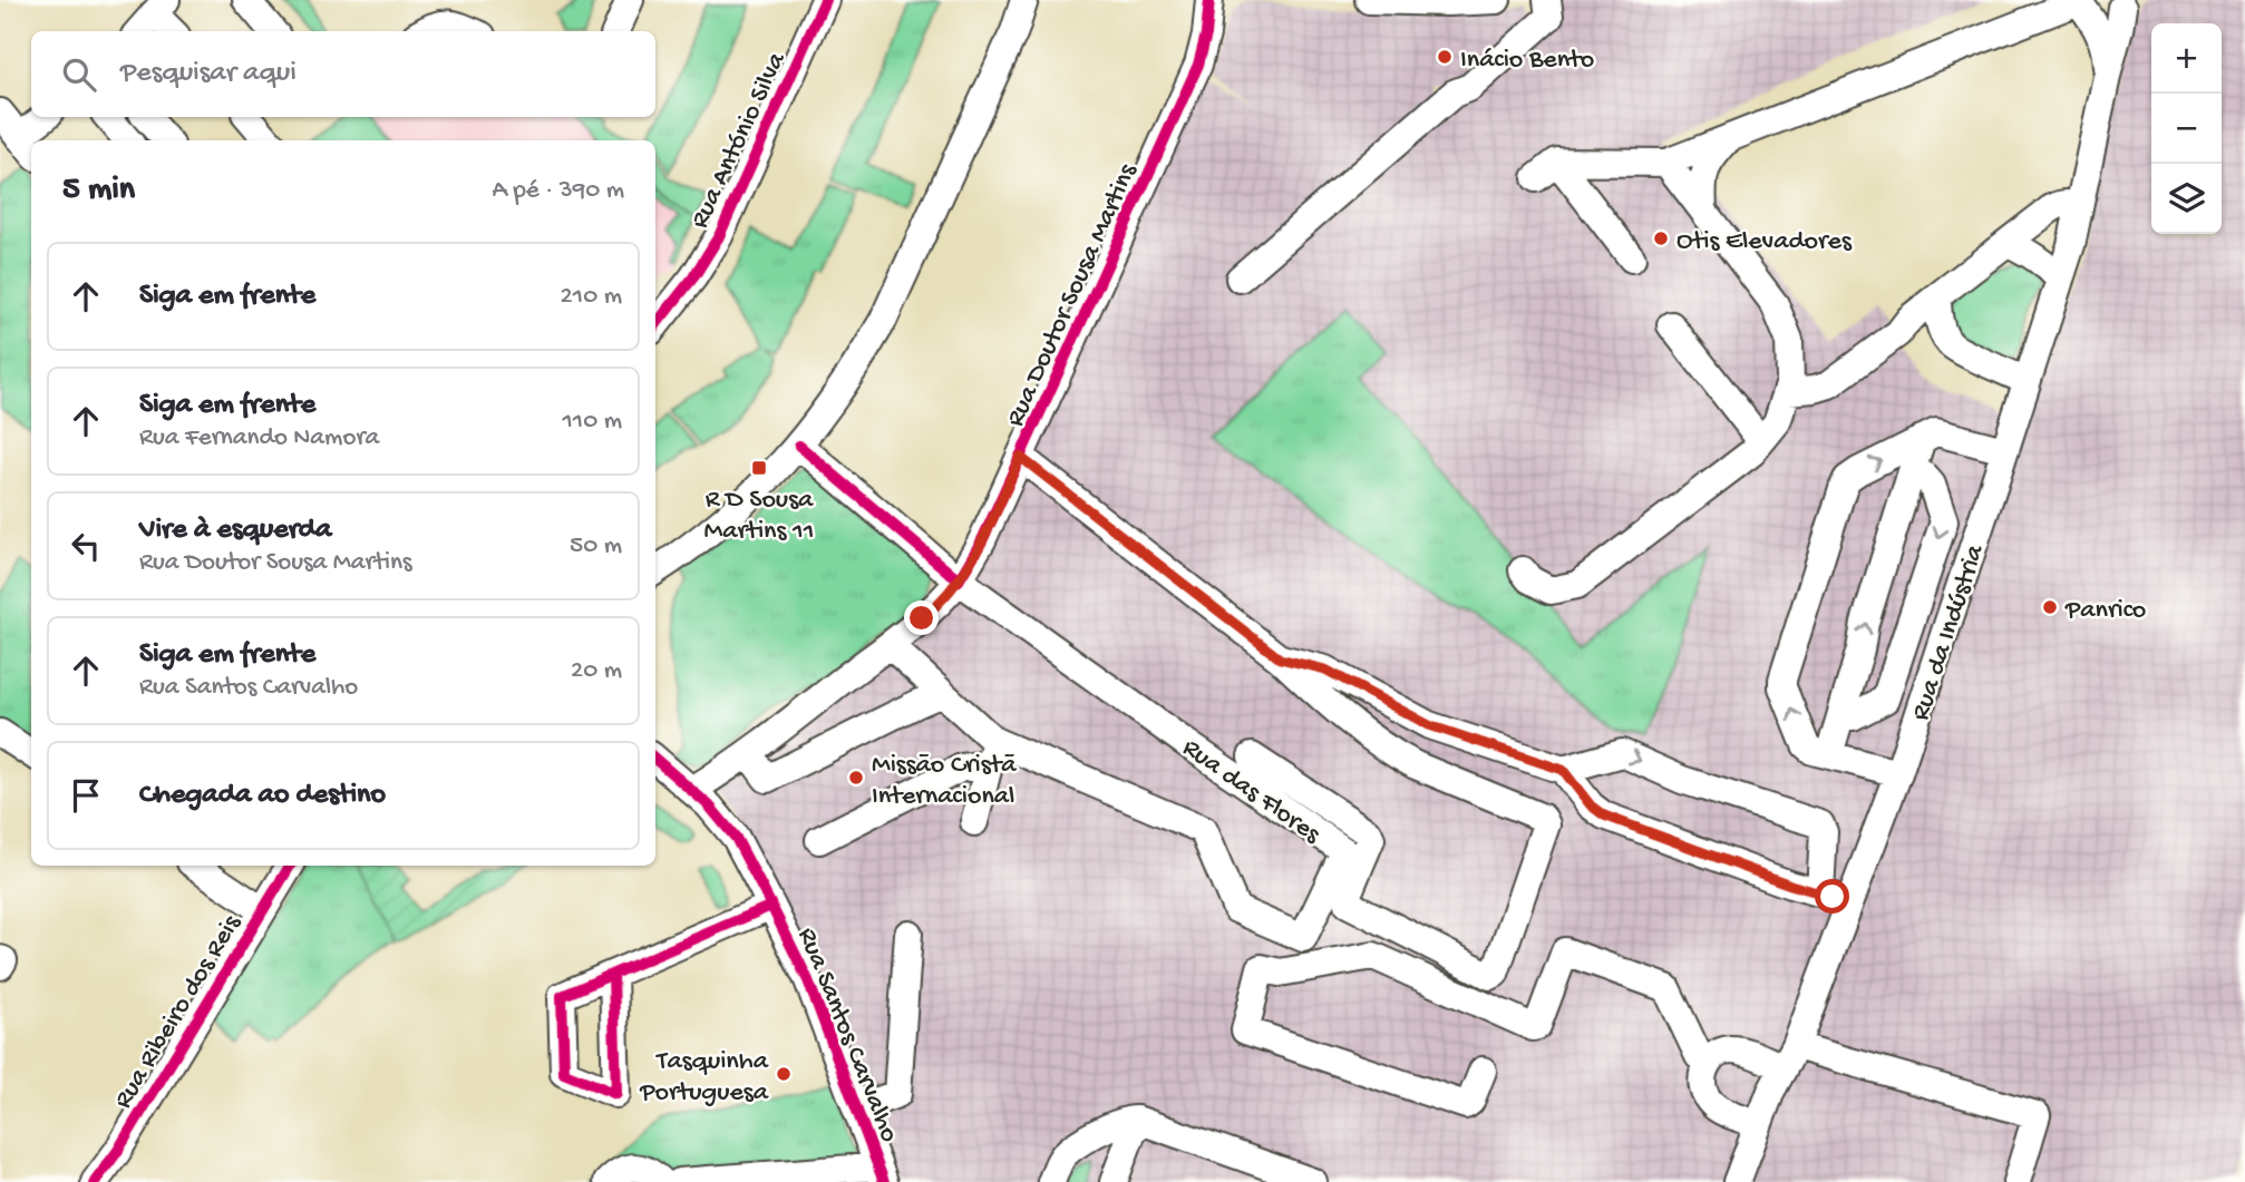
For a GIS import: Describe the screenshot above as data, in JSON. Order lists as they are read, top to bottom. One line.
{"streets":{"street":["Rua António Silva","Rua Doutor Sousa Martins","Rua da Indústria","Rua das Flores","Rua Ribeiro dos Reis","Rua Santos Carvalho"]},"crossings":[["Rua Doutor Sousa Martins","Rua das Flores"]],"places":{"other":["Inácio Bento","Otis Elevadores","Panrico","Missão Cristã Internacional","Tasquinha Portuguesa"],"transit":["R D Sousa Martins 11"]},"page":{"map_buttons":["+","−"],"search":"Pesquisar aqui","heading":["5 min","A pé · 390 m"],"list":[["Siga em frente","210 m"],["Siga em frente","Rua Fernando Namora","110 m"],["Vire à esquerda","Rua Doutor Sousa Martins","50 m"],["Siga em frente","Rua Santos Carvalho","20 m"],"Chegada ao destino"]}}
